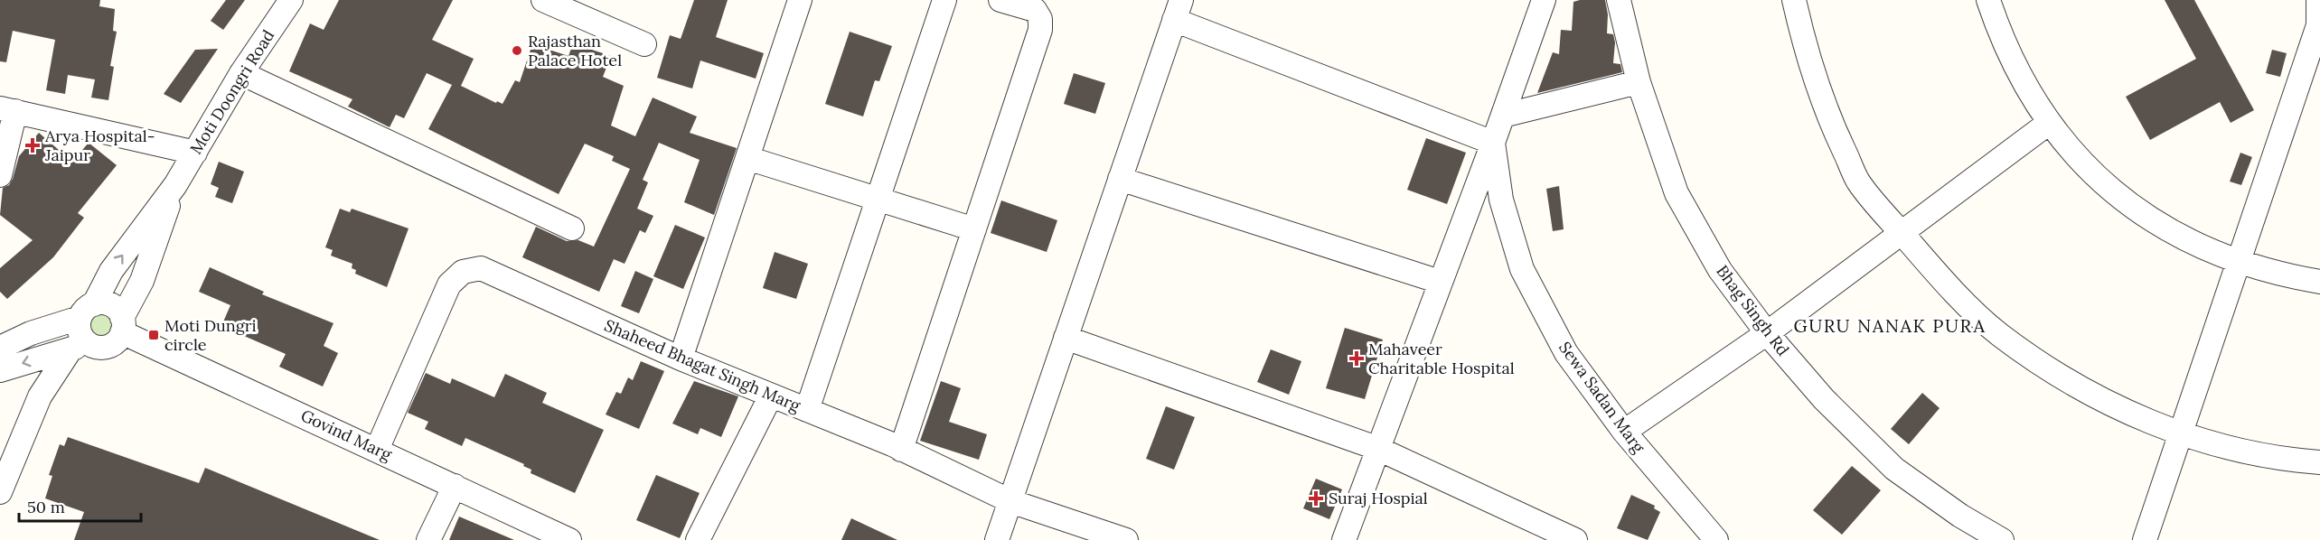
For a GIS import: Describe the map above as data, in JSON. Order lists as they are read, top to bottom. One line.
{"streets":{"street":["Moti Doongri Road","Bhag Singh Rd","Shaheed Bhagat Singh Marg","Sewa Sadan Marg","Govind Marg"]},"crossings":[["Moti Doongri Road","Govind Marg"],["Shaheed Bhagat Singh Marg","Govind Marg"]],"districts":["GURU NANAK PURA"],"places":{"other":["Rajasthan Palace Hotel"],"health":["Arya Hospital- Jaipur","Mahaveer Charitable Hospital","Suraj Hospial"],"transit":["Moti Dungri circle"]},"scale_bar":"50 m"}
